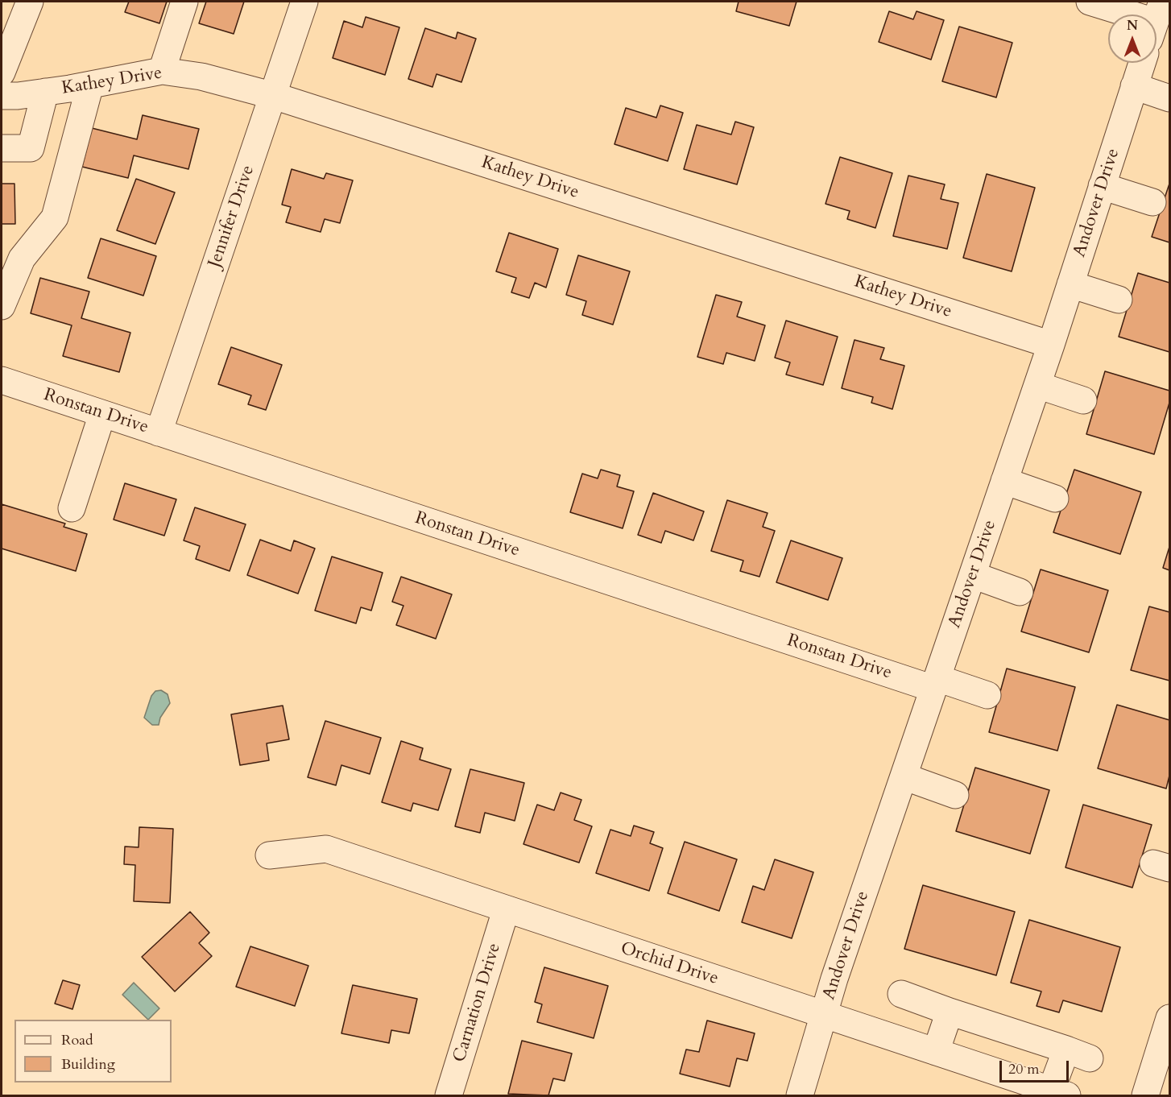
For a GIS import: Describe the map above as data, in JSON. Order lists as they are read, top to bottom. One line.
{"streets":{"street":["Kathey Drive","Andover Drive","Jennifer Drive","Ronstan Drive","Orchid Drive","Carnation Drive"]},"crossings":[["Kathey Drive","Andover Drive"],["Kathey Drive","Jennifer Drive"],["Andover Drive","Ronstan Drive"],["Andover Drive","Orchid Drive"],["Jennifer Drive","Ronstan Drive"],["Orchid Drive","Carnation Drive"]],"legend":["Road","Building"],"scale_bar":"20 m","north":"top"}
